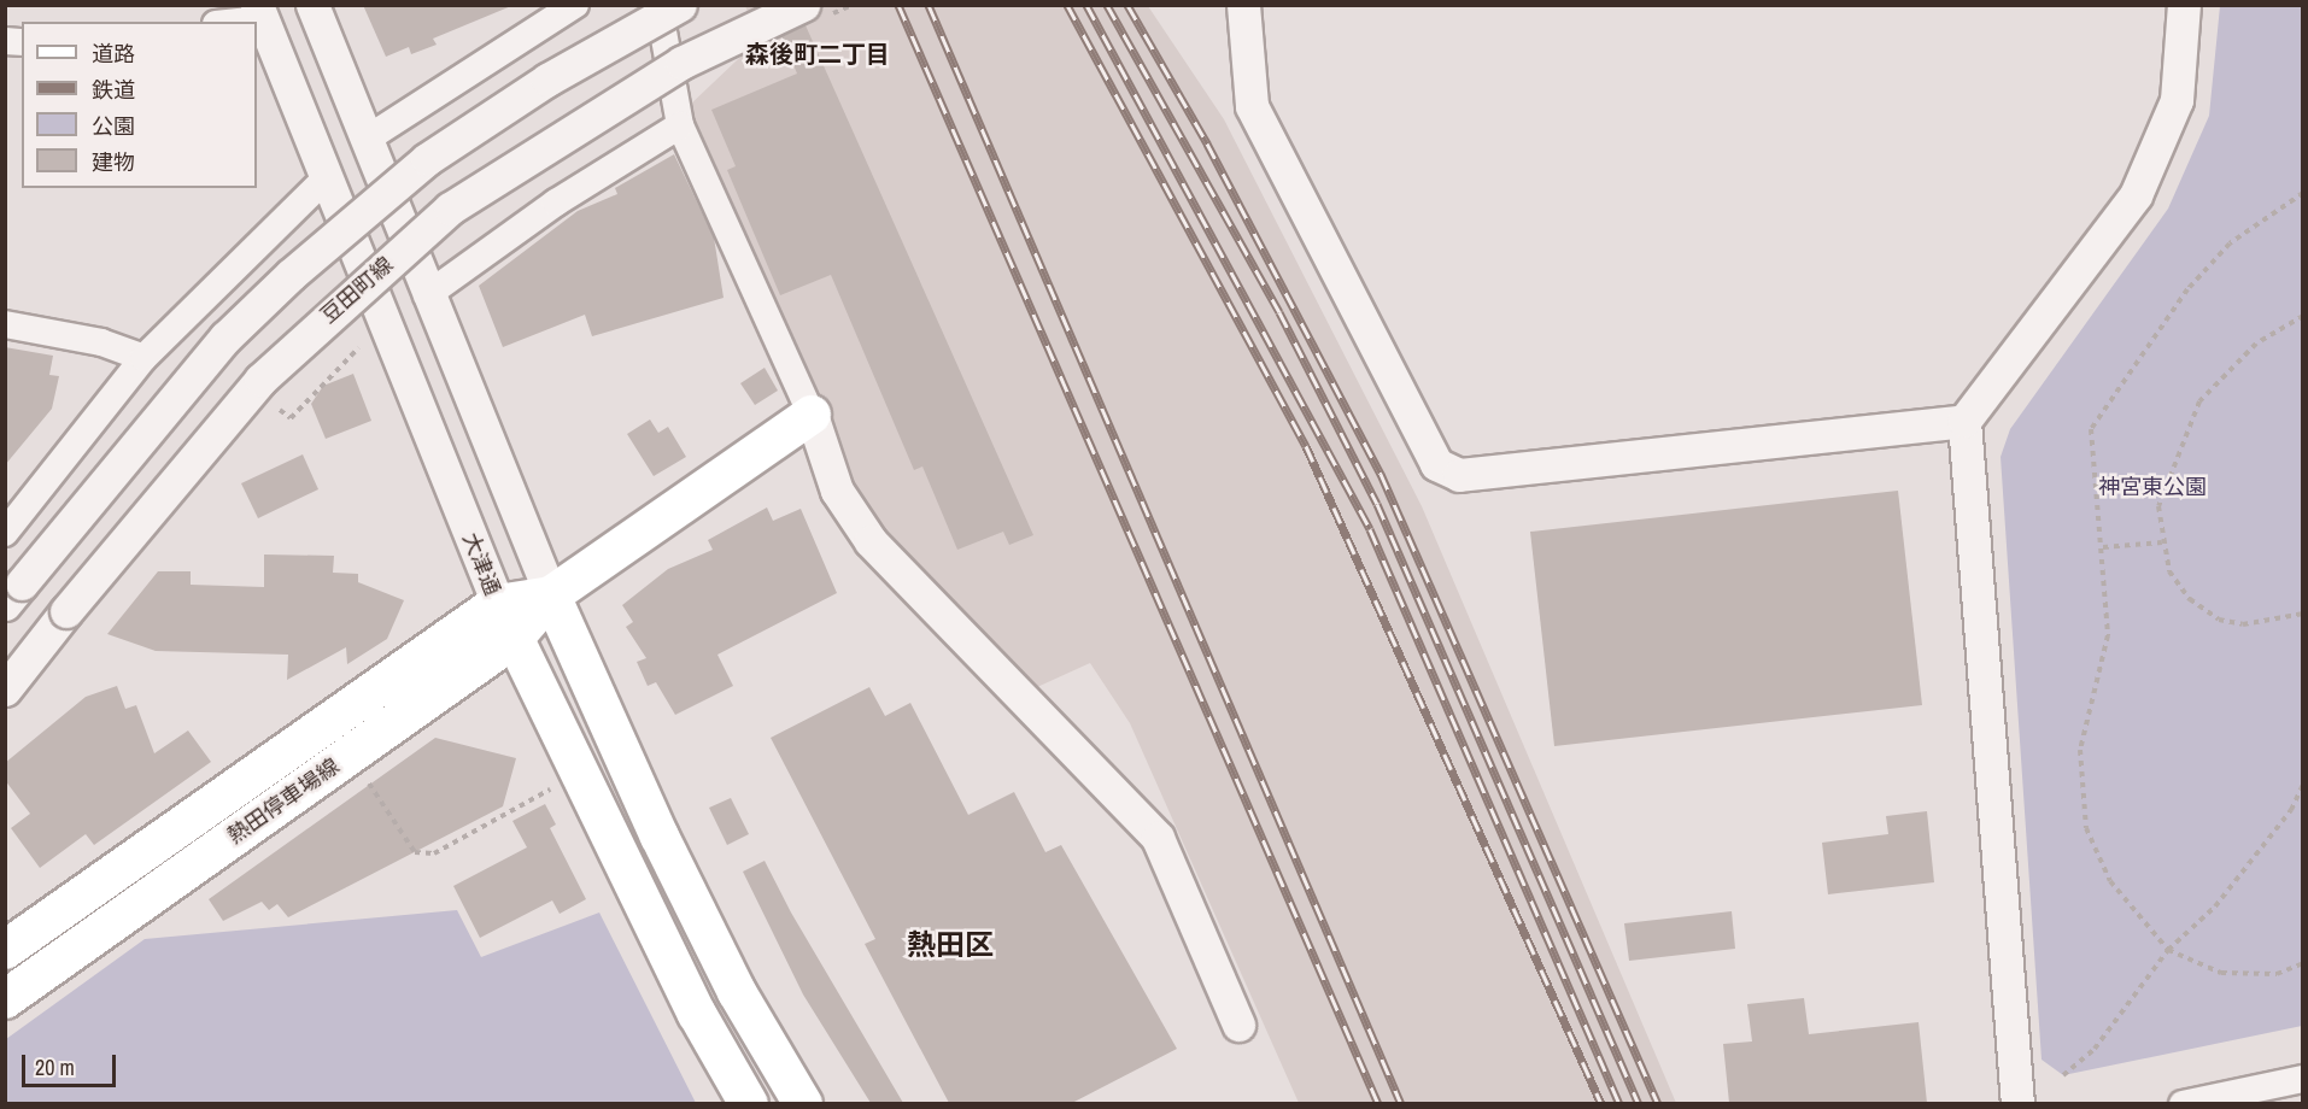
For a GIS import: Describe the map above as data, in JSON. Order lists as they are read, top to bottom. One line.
{"streets":{"main road":["大津通","熱田停車場線"],"street":["豆田町線"]},"crossings":[["大津通","熱田停車場線"]],"districts":["森後町二丁目","熱田区"],"parks":["神宮東公園"],"legend":["道路","鉄道","公園","建物"],"scale_bar":"20 m"}
